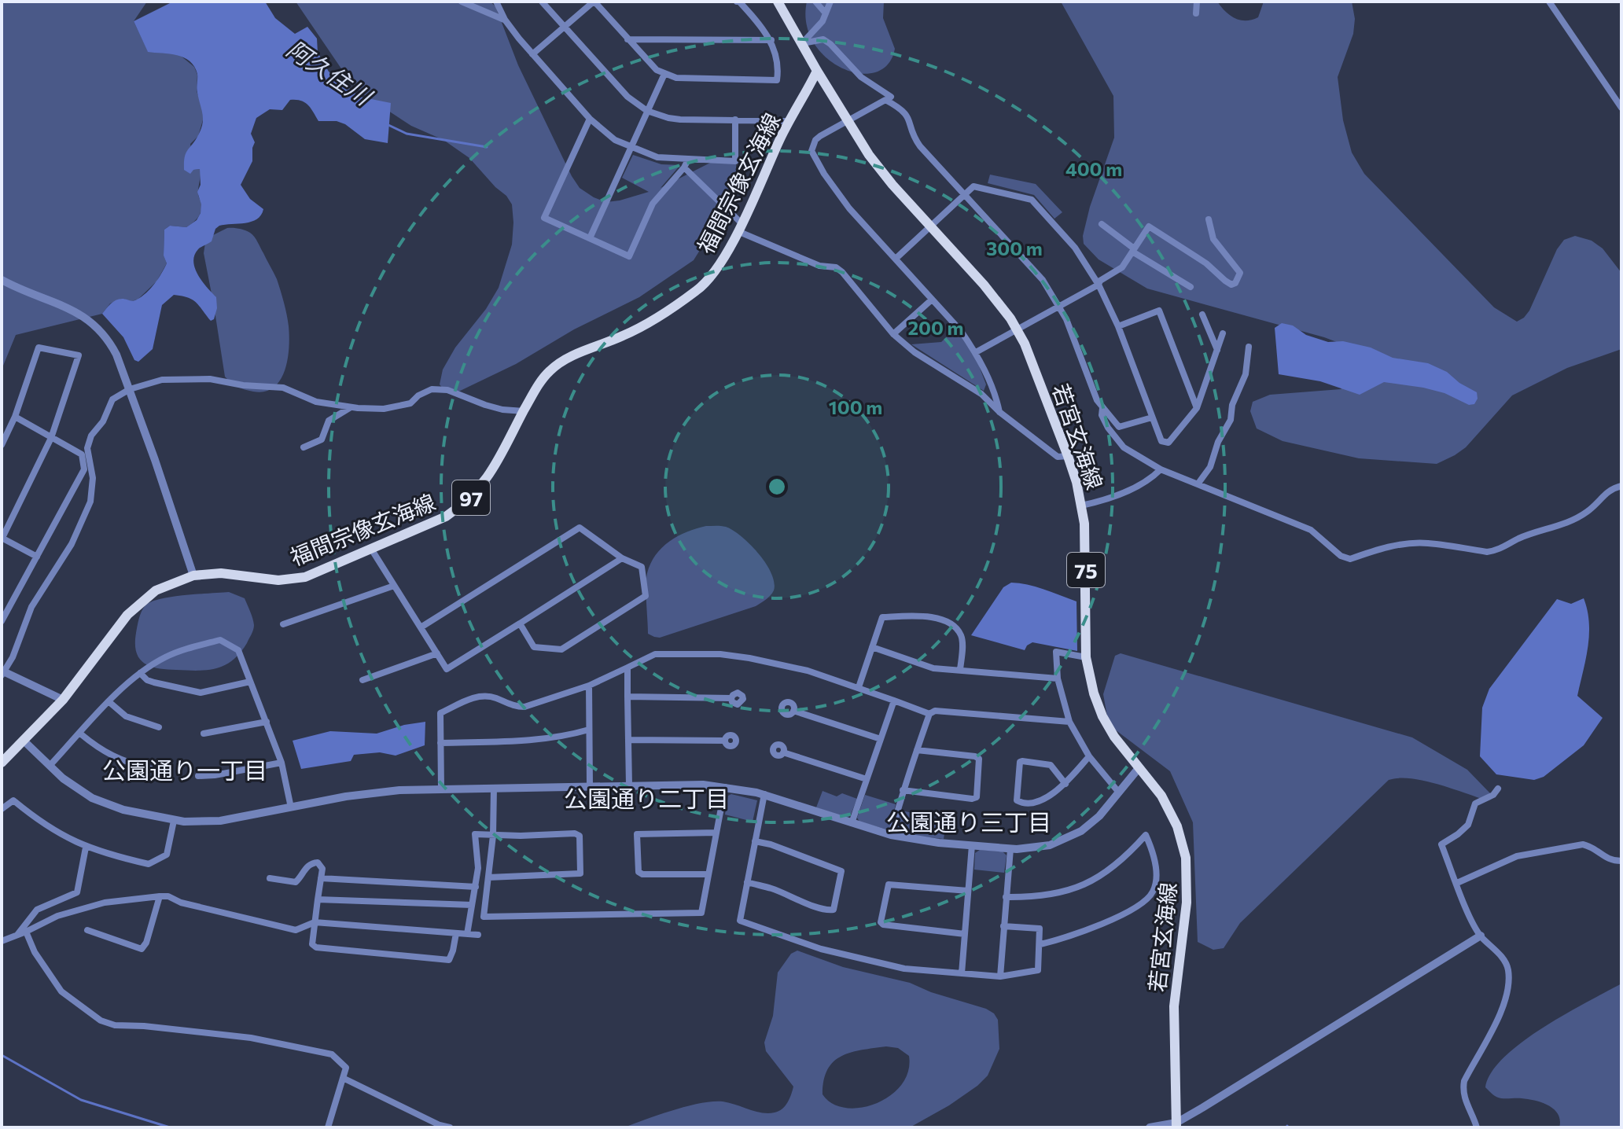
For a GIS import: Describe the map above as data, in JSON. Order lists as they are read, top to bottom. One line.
{"streets":{"main road":["福間宗像玄海線","若宮玄海線","97","75"]},"crossings":[["福間宗像玄海線","若宮玄海線"]],"districts":["公園通り一丁目","公園通り二丁目","公園通り三丁目"],"water":["阿久住川"],"rings":["400 m","300 m","200 m","100 m"]}
